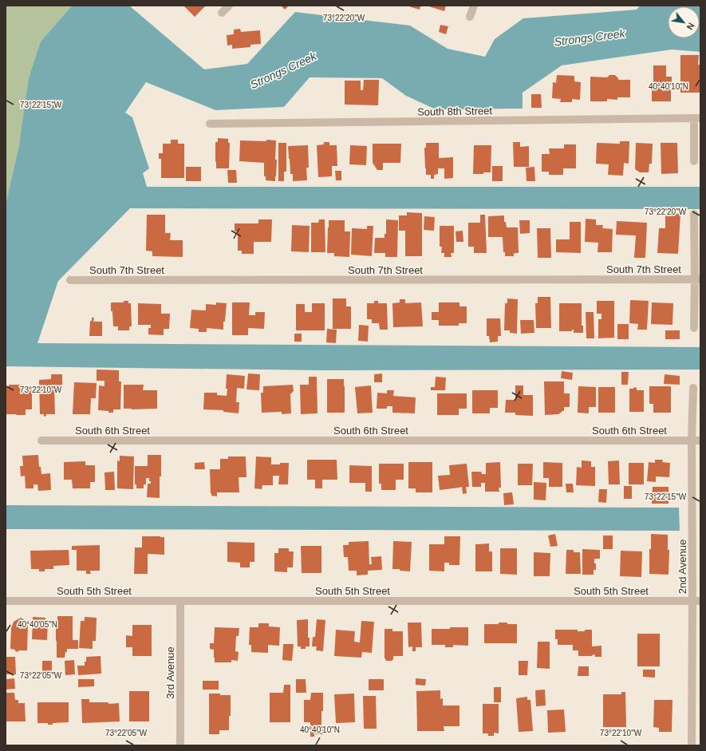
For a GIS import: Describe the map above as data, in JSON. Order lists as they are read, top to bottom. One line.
{"streets":{"street":["South 8th Street","South 7th Street","South 6th Street","2nd Avenue","South 5th Street","3rd Avenue"]},"crossings":[["South 6th Street","2nd Avenue"],["2nd Avenue","South 5th Street"],["South 5th Street","3rd Avenue"]],"water":["Strongs Creek"],"north":"bottom right","coordinates":["73°22'20\"W","40°40'10\"N","73°22'15\"W","73°22'10\"W","40°40'05\"N","73°22'05\"W"]}
